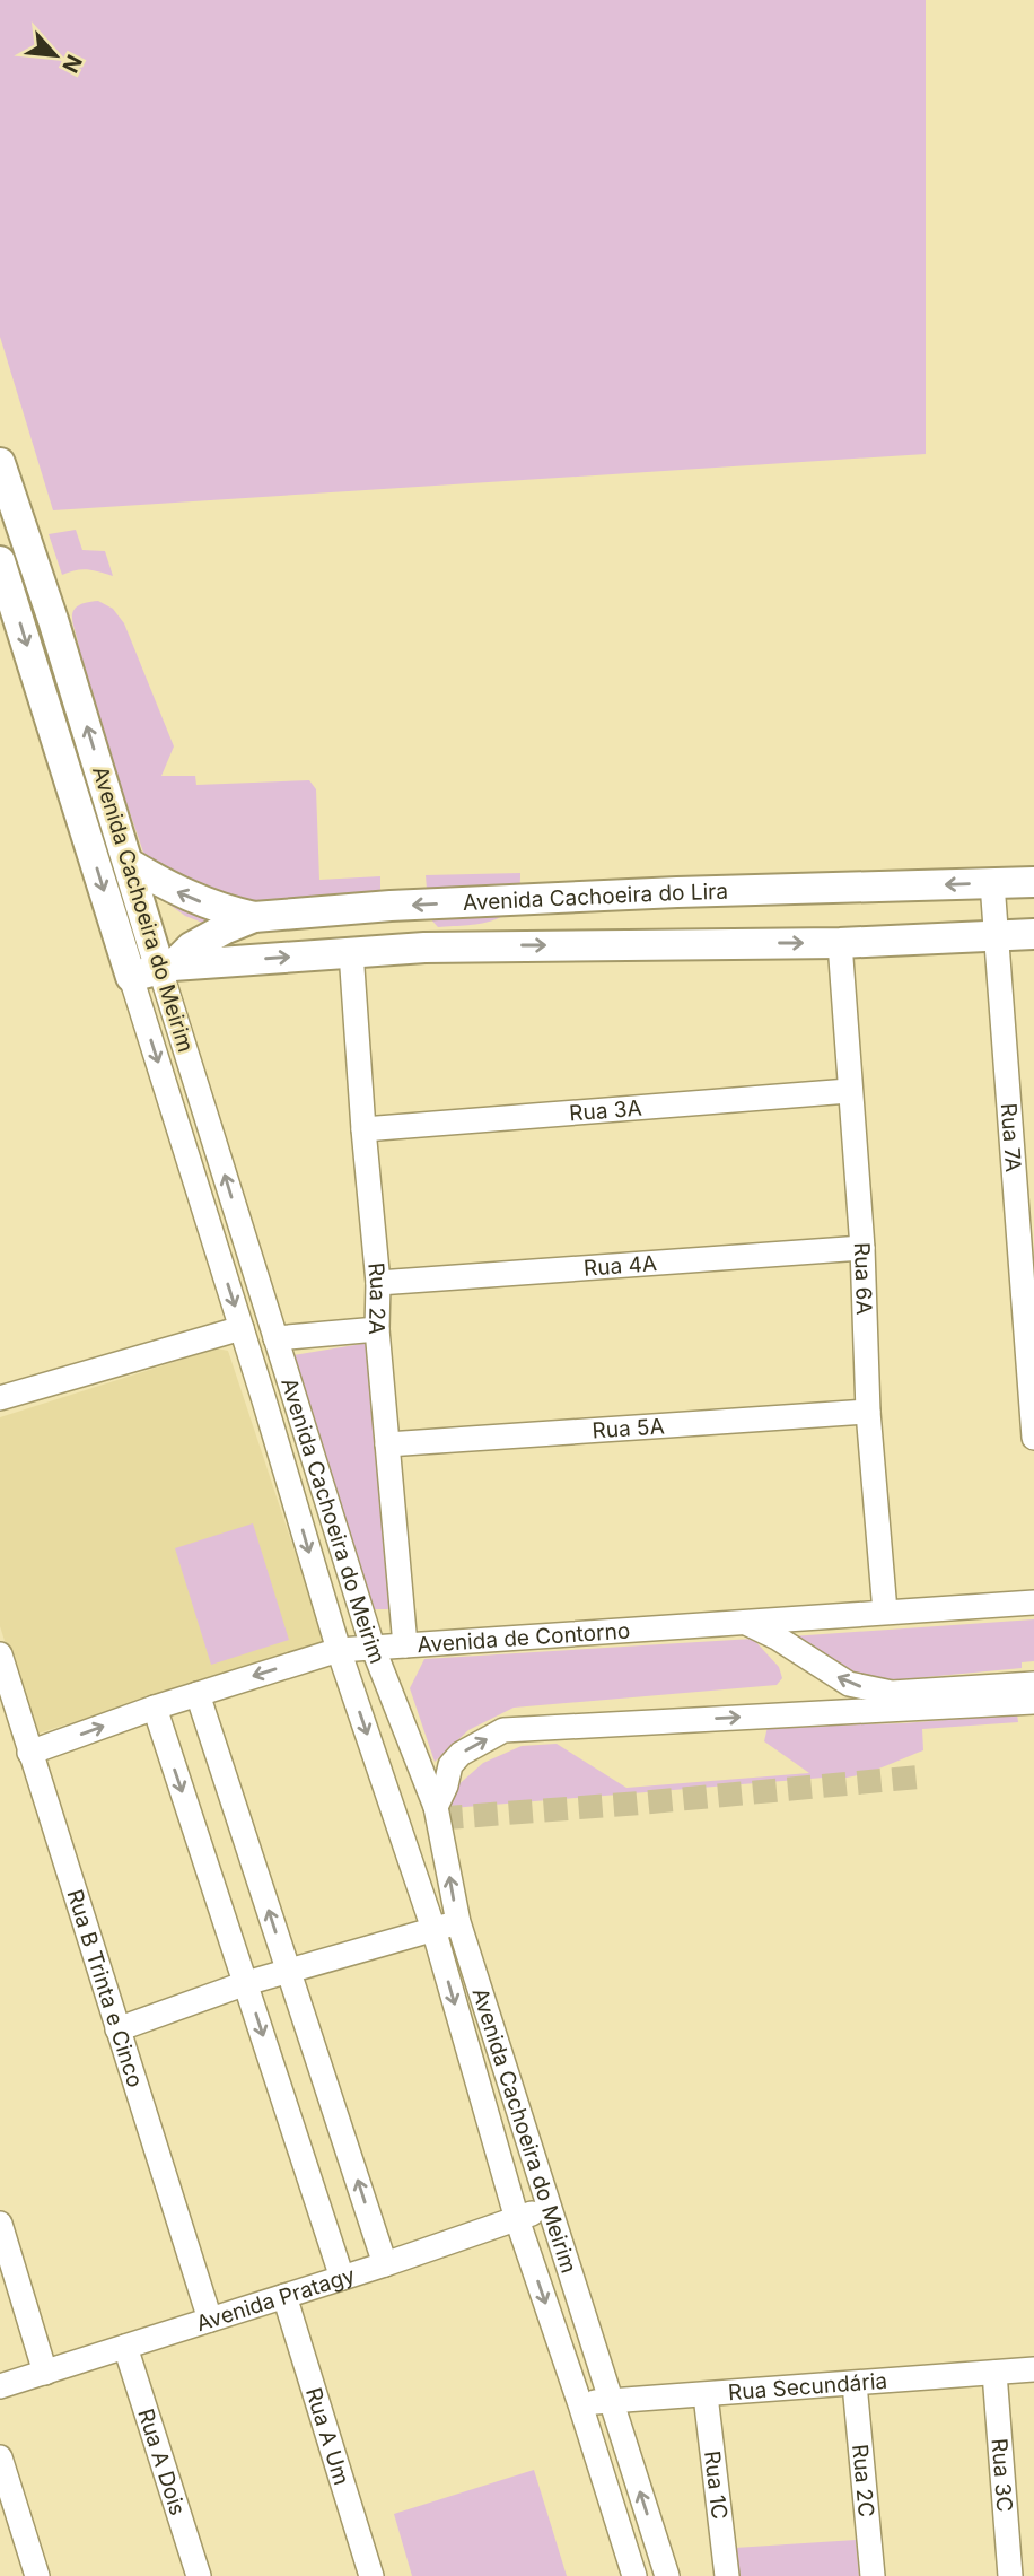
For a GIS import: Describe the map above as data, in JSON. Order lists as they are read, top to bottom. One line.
{"streets":{"main road":["Avenida Cachoeira do Lira","Avenida Cachoeira do Meirim"],"street":["Rua 3A","Rua 7A","Rua 4A","Rua 6A","Rua 2A","Rua 5A","Avenida de Contorno","Rua B Trinta e Cinco","Avenida Pratagy","Rua Secundária","Rua A Um","Rua A Dois","Rua 3C","Rua 2C","Rua 1C"]},"crossings":[["Avenida Cachoeira do Lira","Avenida Cachoeira do Meirim"],["Avenida Cachoeira do Lira","Rua 7A"],["Avenida Cachoeira do Lira","Rua 6A"],["Avenida Cachoeira do Lira","Rua 2A"],["Avenida Cachoeira do Meirim","Avenida de Contorno"],["Avenida Cachoeira do Meirim","Avenida Pratagy"],["Avenida Cachoeira do Meirim","Rua Secundária"],["Rua 3A","Rua 6A"],["Rua 3A","Rua 2A"],["Rua 4A","Rua 6A"],["Rua 4A","Rua 2A"],["Rua 6A","Rua 5A"],["Rua 6A","Avenida de Contorno"],["Rua 2A","Rua 5A"],["Rua 2A","Avenida de Contorno"],["Avenida de Contorno","Rua B Trinta e Cinco"],["Rua B Trinta e Cinco","Avenida Pratagy"],["Avenida Pratagy","Rua A Um"],["Avenida Pratagy","Rua A Dois"],["Rua Secundária","Rua 3C"],["Rua Secundária","Rua 2C"],["Rua Secundária","Rua 1C"]],"north":"bottom right"}
